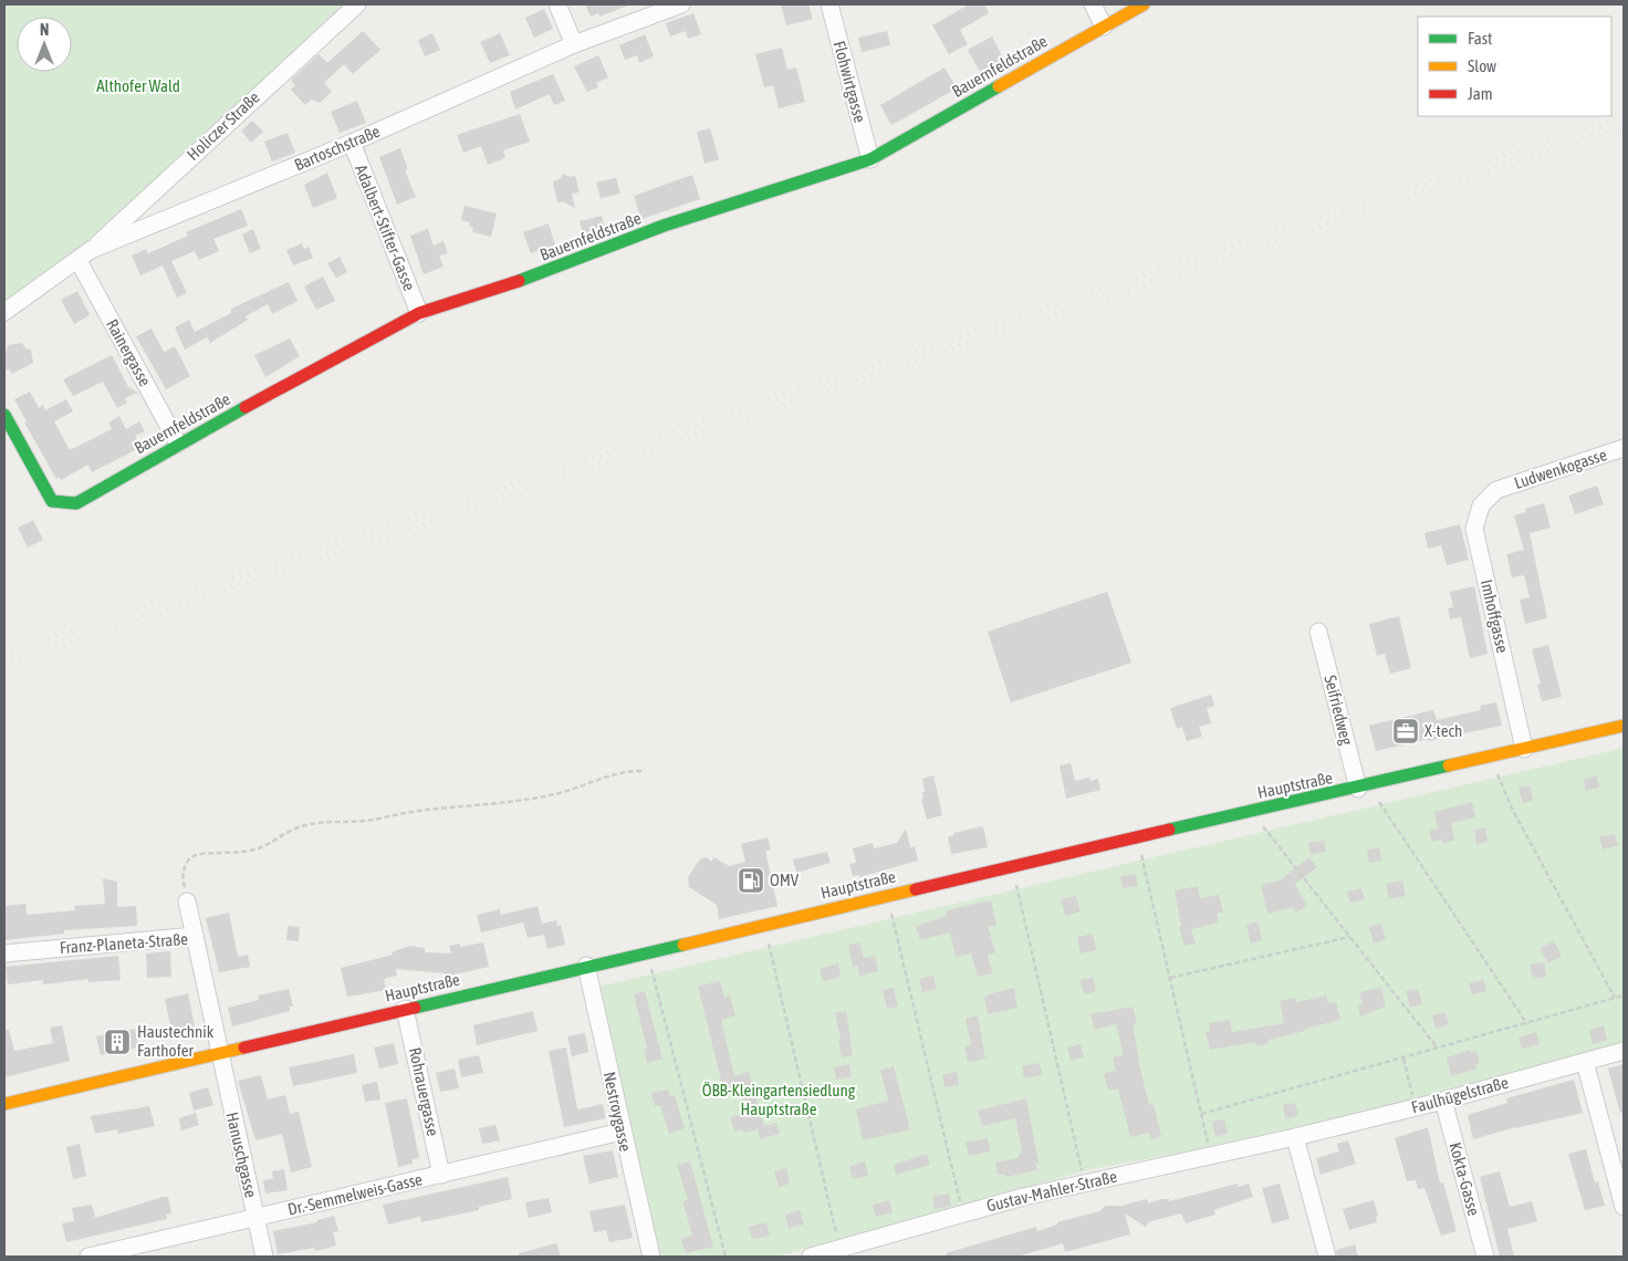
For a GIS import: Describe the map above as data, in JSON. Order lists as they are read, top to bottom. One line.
{"streets":{"main road":["Bauernfeldstraße","Hauptstraße"],"street":["Flohwirtgasse","Holiczer Straße","Bartoschstraße","Adalbert-Stifter-Gasse","Rainergasse","Ludwenkogasse","Imhoffgasse","Seifriedweg","Franz-Planeta-Straße","Rohrauergasse","Faulhügelstraße","Nestroygasse","Hanuschgasse","Kokta-Gasse","Gustav-Mahler-Straße","Dr.-Semmelweis-Gasse"]},"crossings":[["Bauernfeldstraße","Flohwirtgasse"],["Bauernfeldstraße","Adalbert-Stifter-Gasse"],["Bauernfeldstraße","Rainergasse"],["Holiczer Straße","Bartoschstraße"],["Holiczer Straße","Rainergasse"],["Bartoschstraße","Adalbert-Stifter-Gasse"],["Bartoschstraße","Rainergasse"],["Ludwenkogasse","Imhoffgasse"],["Imhoffgasse","Hauptstraße"],["Seifriedweg","Hauptstraße"],["Hauptstraße","Franz-Planeta-Straße"],["Hauptstraße","Rohrauergasse"],["Hauptstraße","Nestroygasse"],["Hauptstraße","Hanuschgasse"],["Franz-Planeta-Straße","Hanuschgasse"],["Rohrauergasse","Dr.-Semmelweis-Gasse"],["Faulhügelstraße","Kokta-Gasse"],["Faulhügelstraße","Gustav-Mahler-Straße"],["Nestroygasse","Dr.-Semmelweis-Gasse"],["Hanuschgasse","Dr.-Semmelweis-Gasse"]],"parks":["Althofer Wald","ÖBB-Kleingartensiedlung Hauptstraße"],"places":{"office":["X-tech"],"fuel station":["OMV"],"building":["Haustechnik Farthofer"]},"legend":["Fast","Slow","Jam"],"north":"top"}
